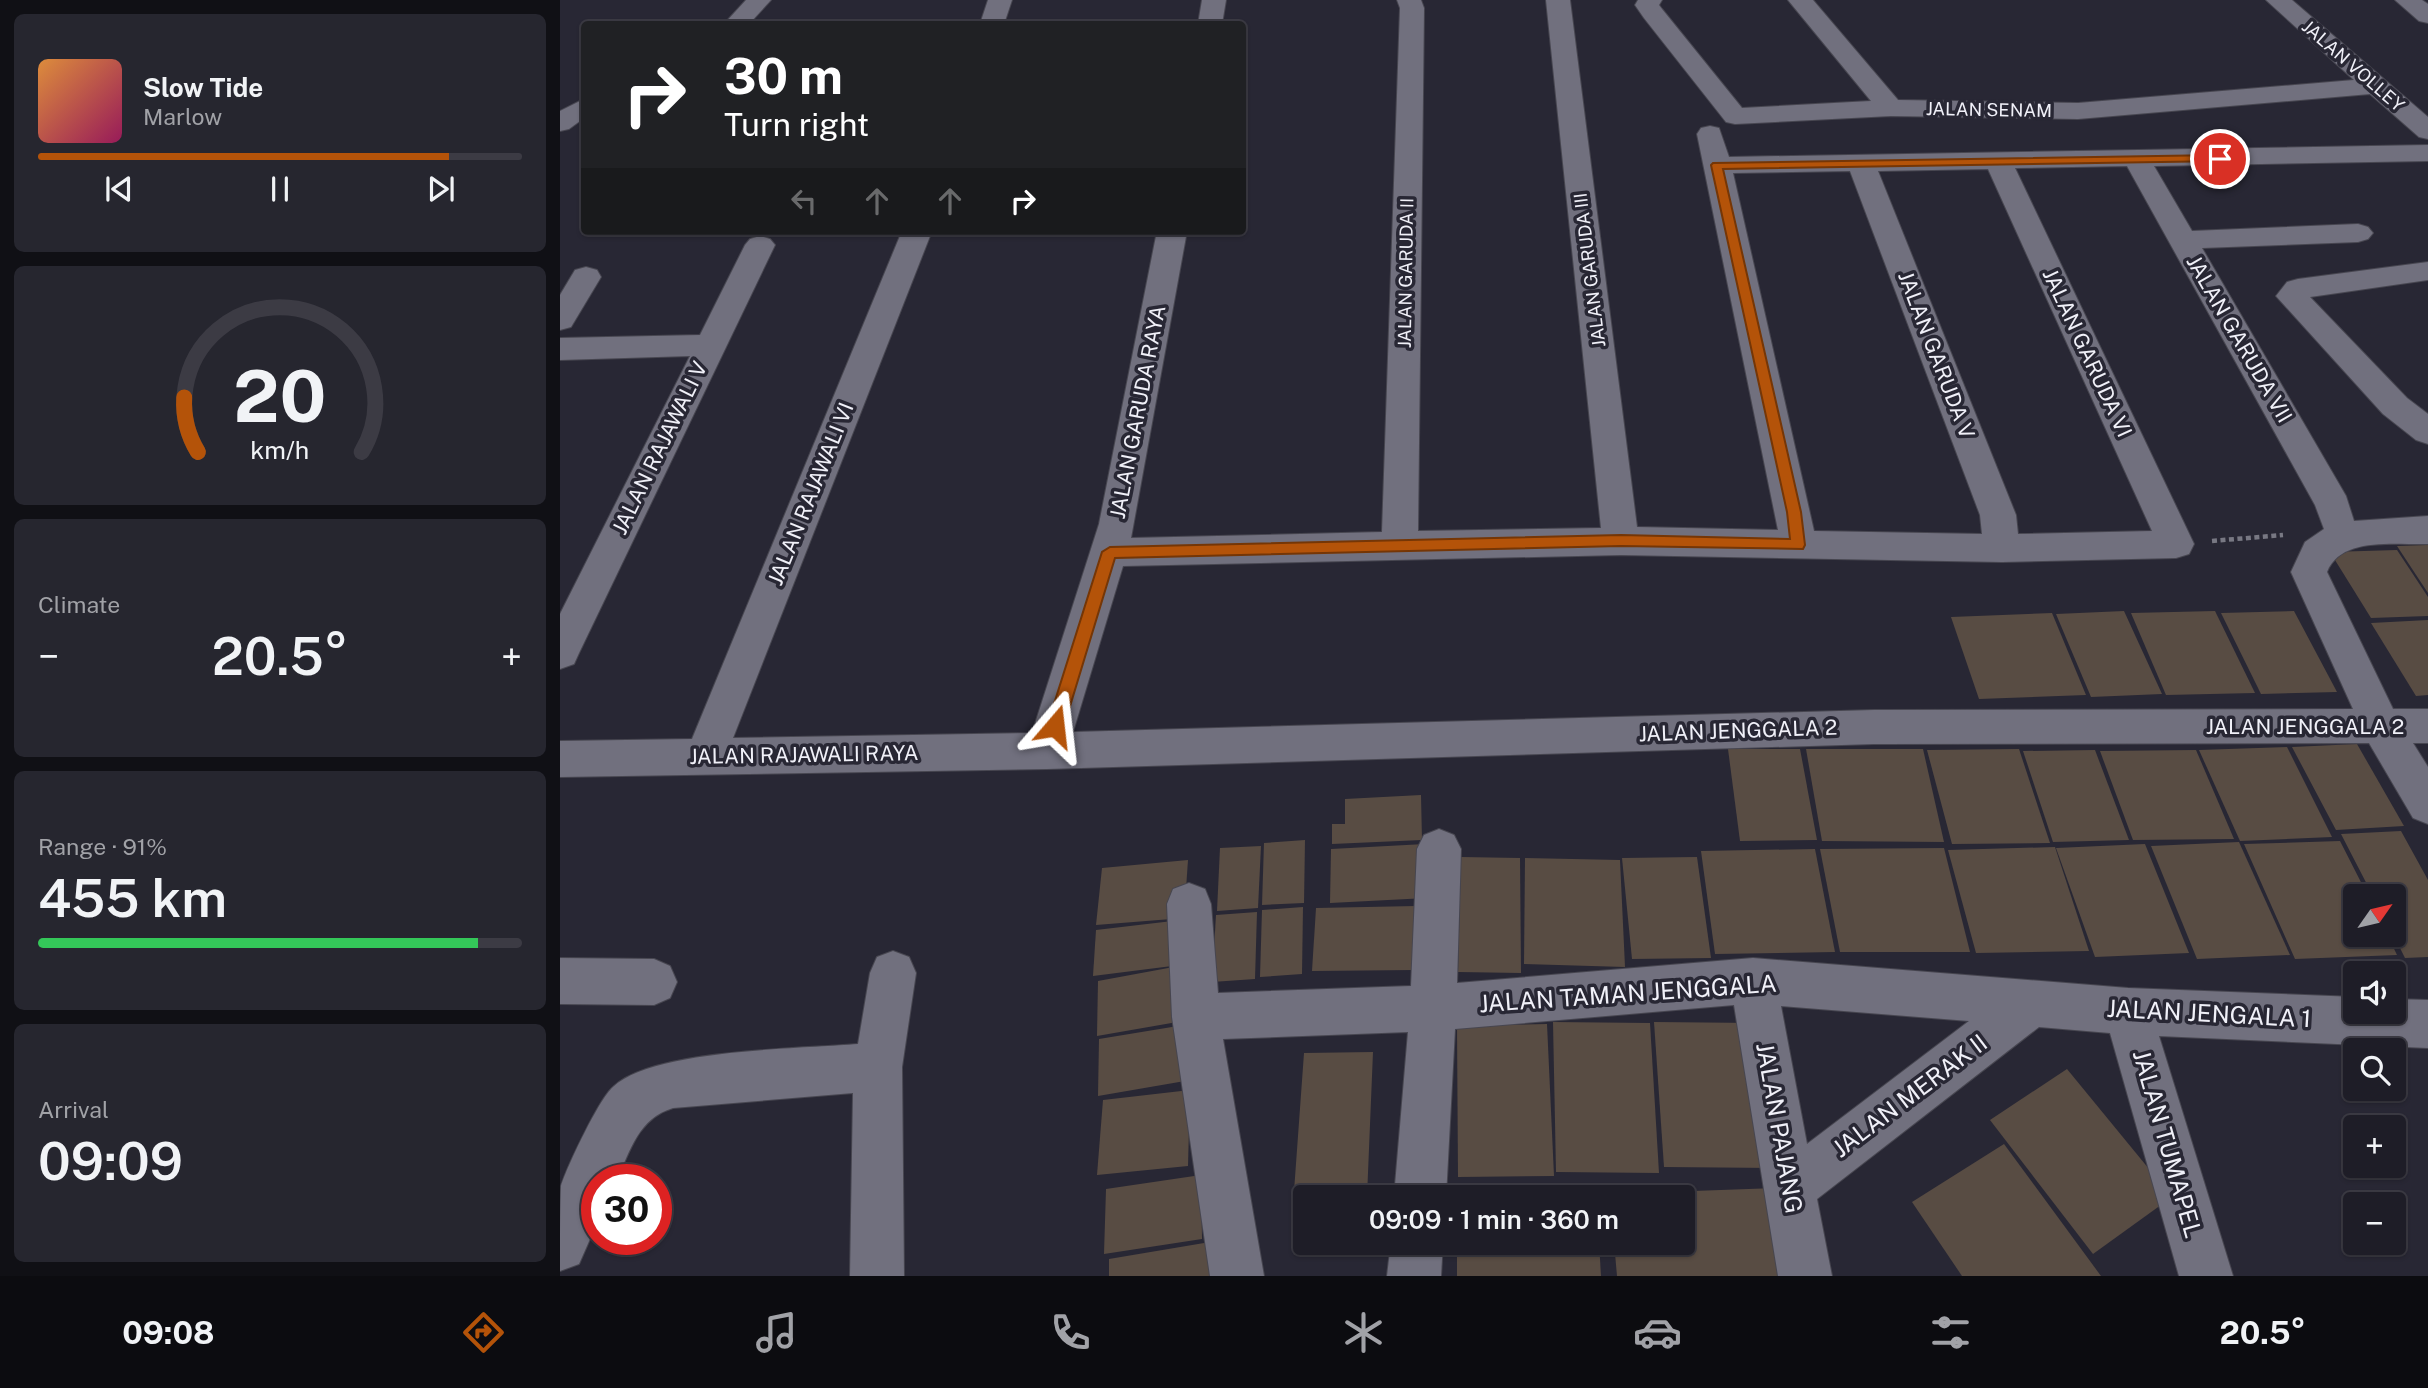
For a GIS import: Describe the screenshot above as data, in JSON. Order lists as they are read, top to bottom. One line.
{"streets":{"street":["JALAN VOLLEY","JALAN SENAM","JALAN GARUDA III","JALAN GARUDA II","JALAN GARUDA VII","JALAN GARUDA VI","JALAN GARUDA V","JALAN GARUDA RAYA","JALAN RAJAWALI V","JALAN RAJAWALI VI","JALAN JENGGALA 2","JALAN RAJAWALI RAYA","JALAN TAMAN JENGGALA","JALAN JENGALA 1","JALAN MERAK II","JALAN PAJANG","JALAN TUMAPEL"]},"crossings":[["JALAN VOLLEY","JALAN SENAM"],["JALAN GARUDA RAYA","JALAN JENGGALA 2"],["JALAN GARUDA RAYA","JALAN RAJAWALI RAYA"],["JALAN RAJAWALI VI","JALAN RAJAWALI RAYA"],["JALAN JENGGALA 2","JALAN RAJAWALI RAYA"],["JALAN TAMAN JENGGALA","JALAN JENGALA 1"],["JALAN TAMAN JENGGALA","JALAN MERAK II"],["JALAN TAMAN JENGGALA","JALAN PAJANG"],["JALAN JENGALA 1","JALAN MERAK II"],["JALAN JENGALA 1","JALAN TUMAPEL"],["JALAN MERAK II","JALAN PAJANG"]],"north":"top right","page":{"turn":["30 m","Turn right"],"song":["Slow Tide","Marlow"],"tile":["Climate",["Range · 91%","455 km"],["Arrival","09:09"]],"heat":["−","20.5°","+"],"map_buttons":["+","−"],"limit":"30","trip":"09:09 · 1 min · 360 m","tabs":["09:08","20.5°"],"gauge":["20","km/h"]}}
